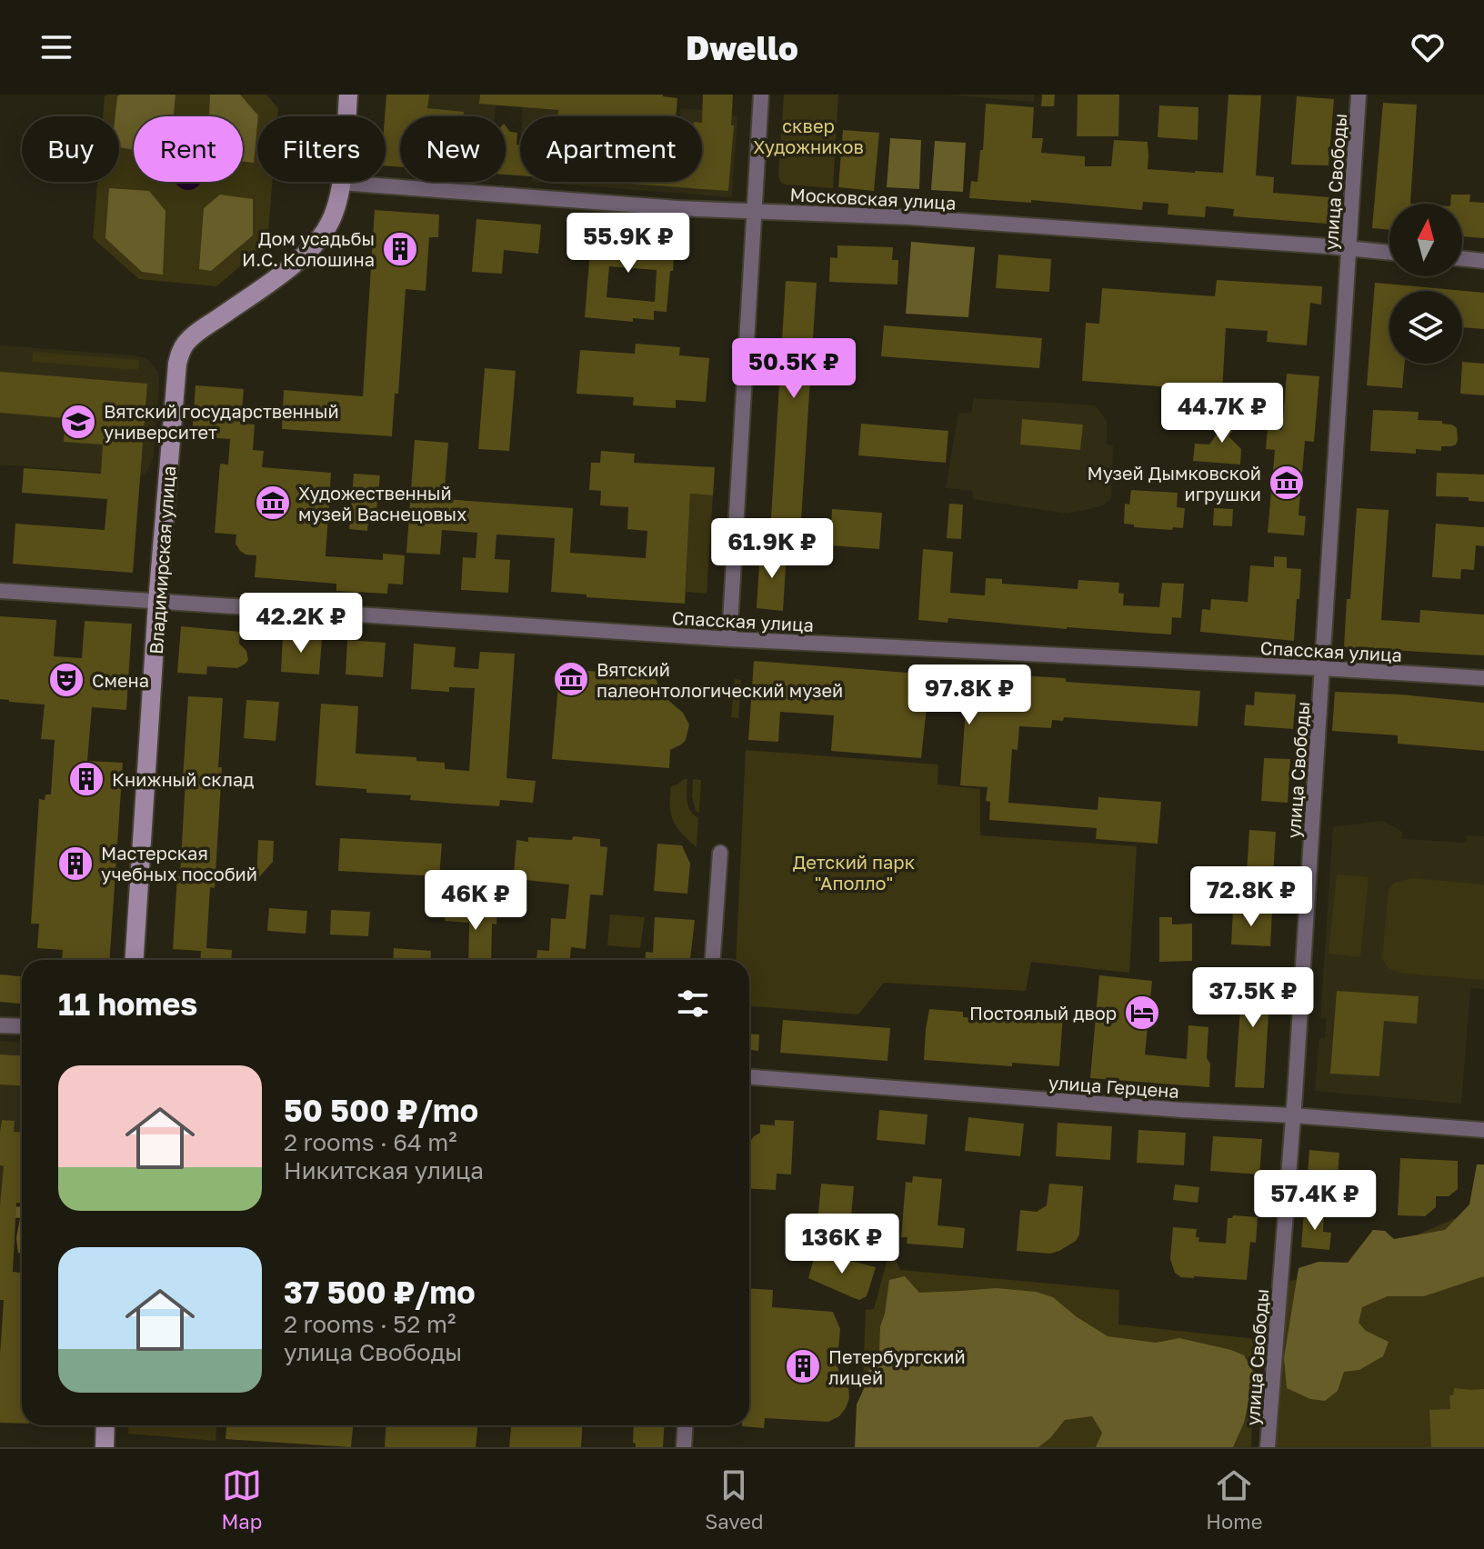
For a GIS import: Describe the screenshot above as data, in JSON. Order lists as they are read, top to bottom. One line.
{"streets":{"main road":["Владимирская улица"],"street":["улица Свободы","Московская улица","Спасская улица","улица Герцена"]},"crossings":[["улица Свободы","Московская улица"],["улица Свободы","Спасская улица"],["улица Свободы","улица Герцена"],["Московская улица","Владимирская улица"],["Владимирская улица","Спасская улица"]],"parks":["сквер Художников","Детский парк \"Аполло\""],"places":{"building":["Дом усадьбы И.С. Колошина","Книжный склад","Мастерская учебных пособий","Петербургский лицей"],"school or university":["Вятский государственный университет"],"museum":["Музей Дымковской игрушки","Художественный музей Васнецовых","Вятский палеонтологический музей"],"theatre":["Смена"],"hotel":["Постоялый двор"]},"north":"top","page":{"header":"Dwello","chip":["Buy","Rent","Filters","New","Apartment"],"price":["55.9K ₽","50.5K ₽","44.7K ₽","61.9K ₽","42.2K ₽","97.8K ₽","72.8K ₽","46K ₽","37.5K ₽","57.4K ₽","136K ₽"],"heading":"11 homes","list":[{"name":"50 500 ₽/mo","note":"2 rooms · 64 m² · Никитская улица"},{"name":"37 500 ₽/mo","note":"2 rooms · 52 m² · улица Свободы"}],"tabs":["Map","Saved","Home"]}}
